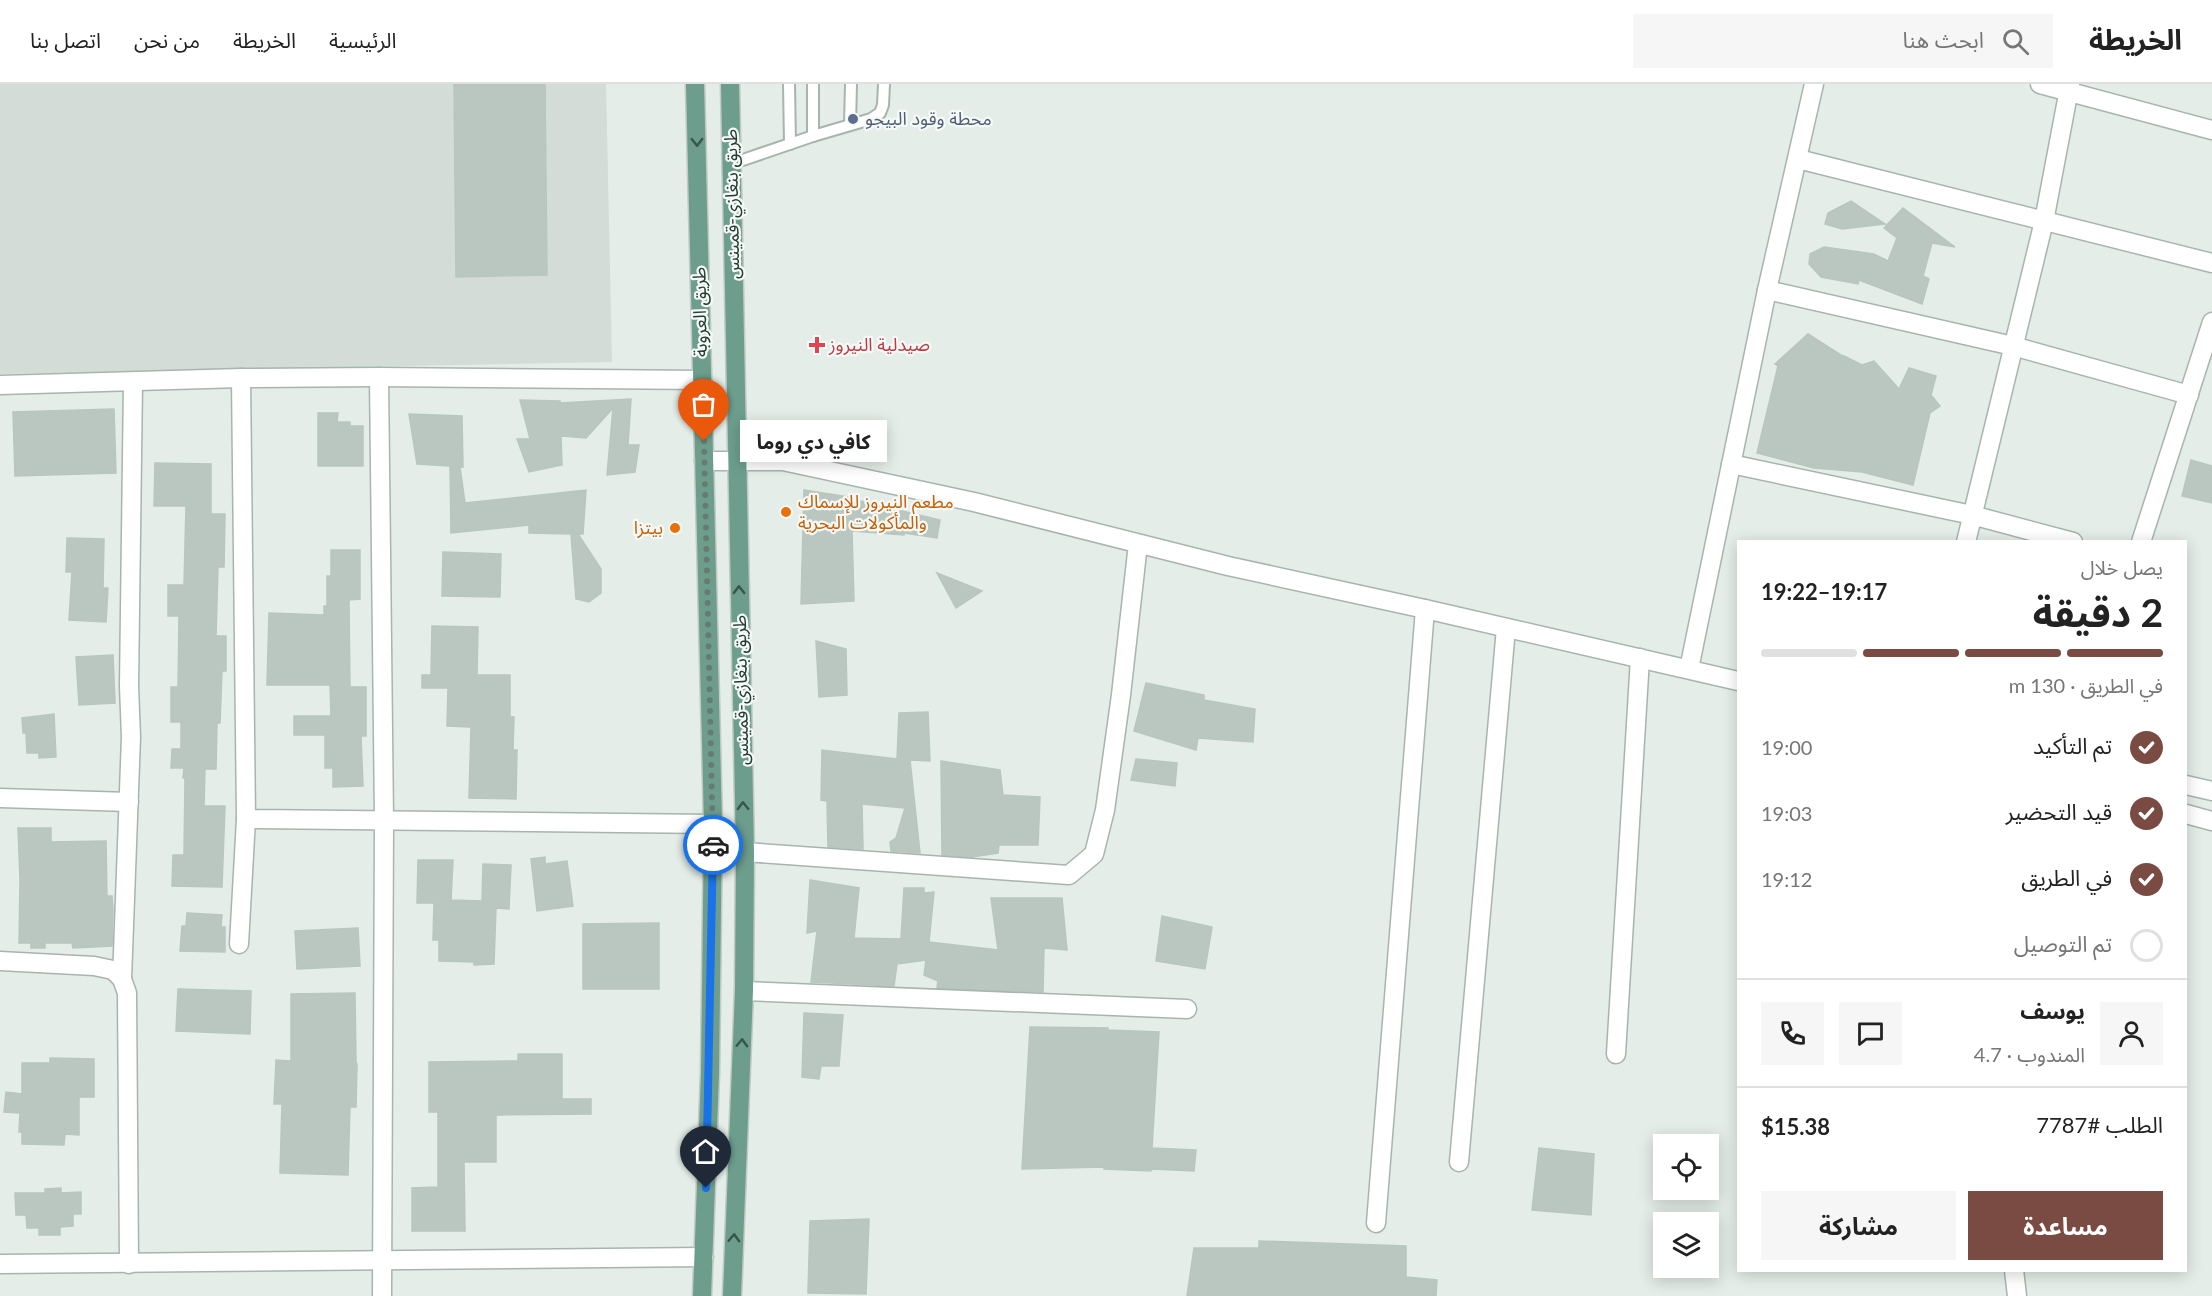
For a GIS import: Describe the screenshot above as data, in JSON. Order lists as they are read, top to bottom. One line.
{"streets":{"main road":["طريق بنغازي-قمينس","طريق العروبة"]},"one_way":["طريق بنغازي-قمينس"],"places":{"other":["محطة وقود البيجو","كافي دي روما","مطعم النيروز للإسماك والمأكولات البحرية","بيتزا"],"health":["صيدلية النيروز"]},"page":{"header":"الخريطة","search":"ابحث هنا","nav":["الرئيسية","الخريطة","من نحن","اتصل بنا"],"bubble":"كافي دي روما","heading":["2 دقيقة","يصل خلال","19:17–19:22"],"panel":["يوسف","المندوب · 4.7","الطلب #7787","$15.38"],"bar":"في الطريق · 130 m","list":[["تم التأكيد","19:00"],["قيد التحضير","19:03"],["في الطريق","19:12"],"تم التوصيل"],"buttons":["مساعدة","مشاركة"]}}
